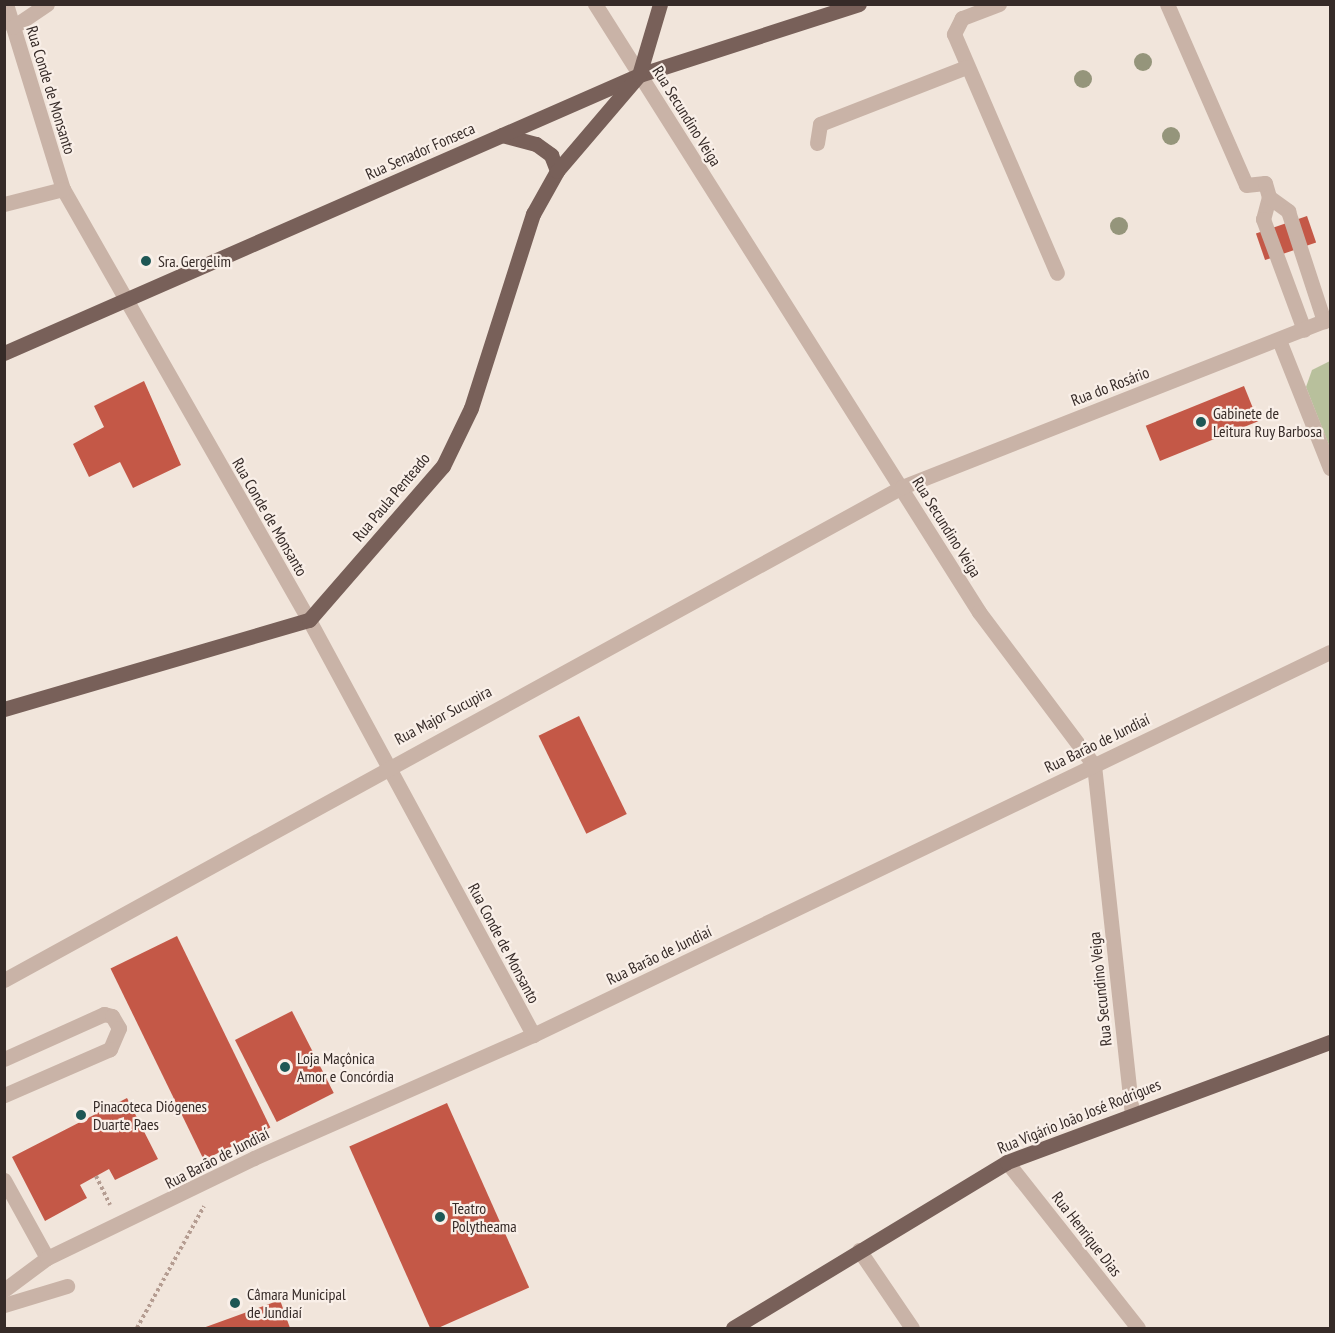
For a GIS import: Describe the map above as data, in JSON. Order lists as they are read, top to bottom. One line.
{"streets":{"main road":["Rua Senador Fonseca","Rua Paula Penteado","Rua Vigário João José Rodrigues"],"street":["Rua Conde de Monsanto","Rua Secundino Veiga","Rua do Rosário","Rua Major Sucupira","Rua Barão de Jundiaí","Rua Henrique Dias"]},"crossings":[["Rua Conde de Monsanto","Rua Senador Fonseca"],["Rua Conde de Monsanto","Rua Paula Penteado"],["Rua Conde de Monsanto","Rua Major Sucupira"],["Rua Conde de Monsanto","Rua Barão de Jundiaí"],["Rua Secundino Veiga","Rua Senador Fonseca"],["Rua Secundino Veiga","Rua do Rosário"],["Rua Secundino Veiga","Rua Paula Penteado"],["Rua Secundino Veiga","Rua Major Sucupira"],["Rua Secundino Veiga","Rua Barão de Jundiaí"],["Rua Secundino Veiga","Rua Vigário João José Rodrigues"],["Rua Senador Fonseca","Rua Paula Penteado"],["Rua do Rosário","Rua Major Sucupira"],["Rua Vigário João José Rodrigues","Rua Henrique Dias"]],"places":["Sra. Gergelim","Gabinete de Leitura Ruy Barbosa","Loja Maçônica Amor e Concórdia","Pinacoteca Diógenes Duarte Paes","Teatro Polytheama","Câmara Municipal de Jundiaí"]}
